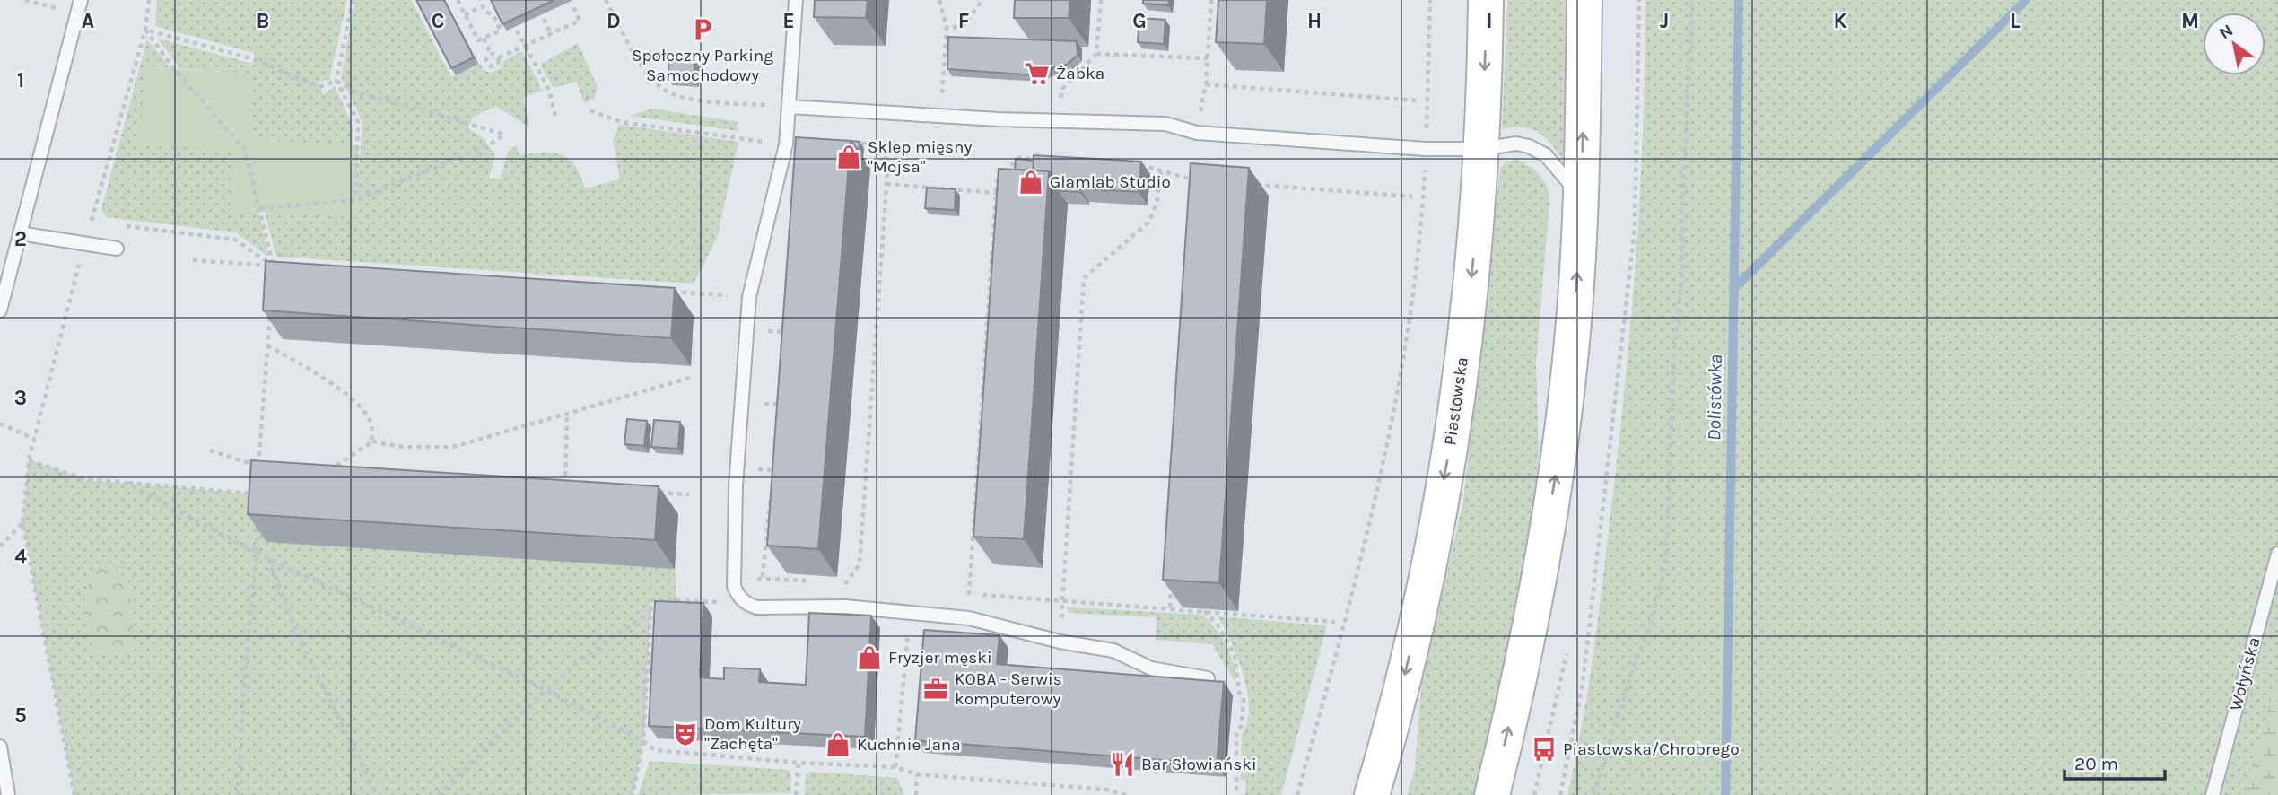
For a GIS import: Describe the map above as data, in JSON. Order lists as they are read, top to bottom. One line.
{"streets":{"main road":["Piastowska"],"lane":["Wołyńska"]},"water":["Dolistówka"],"places":{"parking":["Społeczny Parking Samochodowy"],"supermarket":["Żabka"],"shop":["Sklep mięsny \"Mojsa\"","Glamlab Studio","Fryzjer męski","Kuchnie Jana"],"office":["KOBA - Serwis komputerowy"],"theatre":["Dom Kultury \"Zachęta\""],"bus stop":["Piastowska/Chrobrego"],"restaurant":["Bar Słowiański"]},"scale_bar":"20 m","north":"top left","grid":{"columns":["A","B","C","D","E","F","G","H","I","J","K","L","M"],"rows":["1","2","3","4","5"]}}
